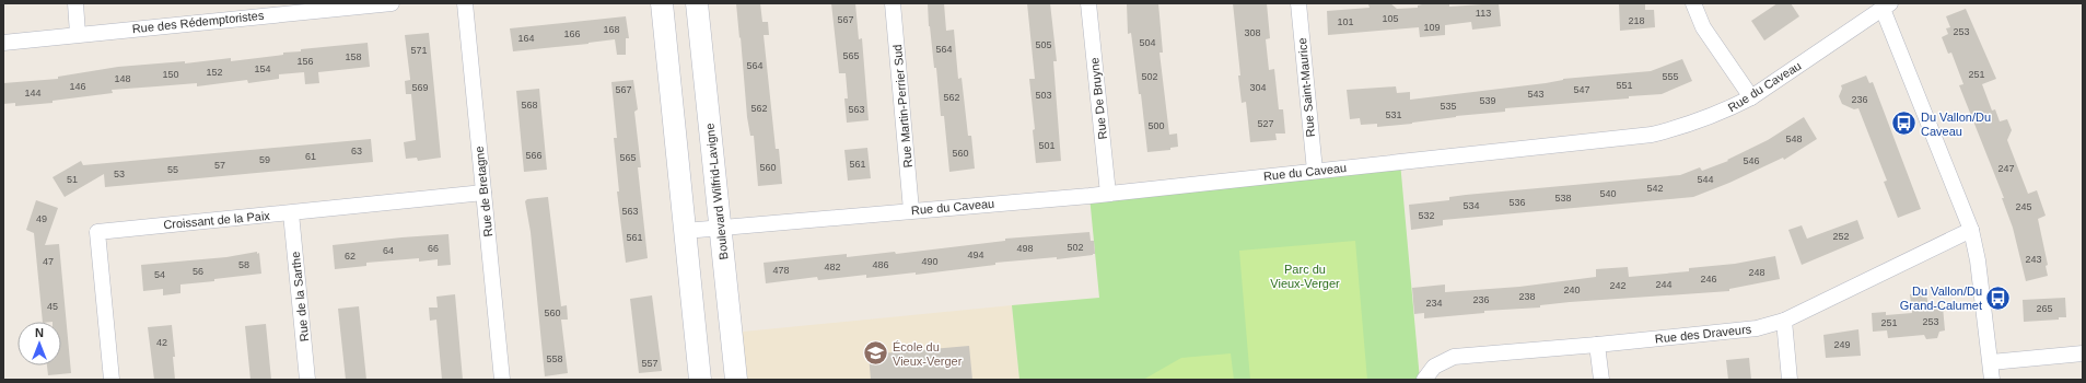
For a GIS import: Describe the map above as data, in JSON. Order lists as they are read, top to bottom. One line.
{"streets":{"main road":["Boulevard Wilfrid-Lavigne"],"street":["Rue des Rédemptoristes","Rue du Caveau","Rue Saint-Maurice","Rue De Bruyne","Rue Martin-Perrier Sud","Rue de Bretagne","Croissant de la Paix","Rue de la Sarthe","Rue des Draveurs"]},"crossings":[["Rue du Caveau","Rue Saint-Maurice"],["Rue du Caveau","Rue De Bruyne"],["Rue du Caveau","Rue Martin-Perrier Sud"],["Rue du Caveau","Boulevard Wilfrid-Lavigne"],["Rue de Bretagne","Croissant de la Paix"],["Croissant de la Paix","Rue de la Sarthe"]],"parks":["Parc du Vieux-Verger"],"places":{"bus stop":["Du Vallon/Du Caveau","Du Vallon/Du Grand-Calumet"],"school or university":["École du Vieux-Verger"]},"house_numbers":["113","105","567","218","101","109","168","253","308","166","164","504","505","564","571","565","158","156","564","154","152","150","251","502","555","148","551","146","569","304","567","547","144","543","503","562","236","539","568","535","562","563","531","527","500","548","501","63","560","566","61","565","59","546","561","57","560","247","55","53","51","544","542","540","538","536","534","245","563","532","49","252","561","502","66","498","64","494","62","243","47","490","58","486","482","478","56","248","54","246","244","242","240","238","236","234","45","265","560","253","251","42","249","558","557"],"north":"top"}
